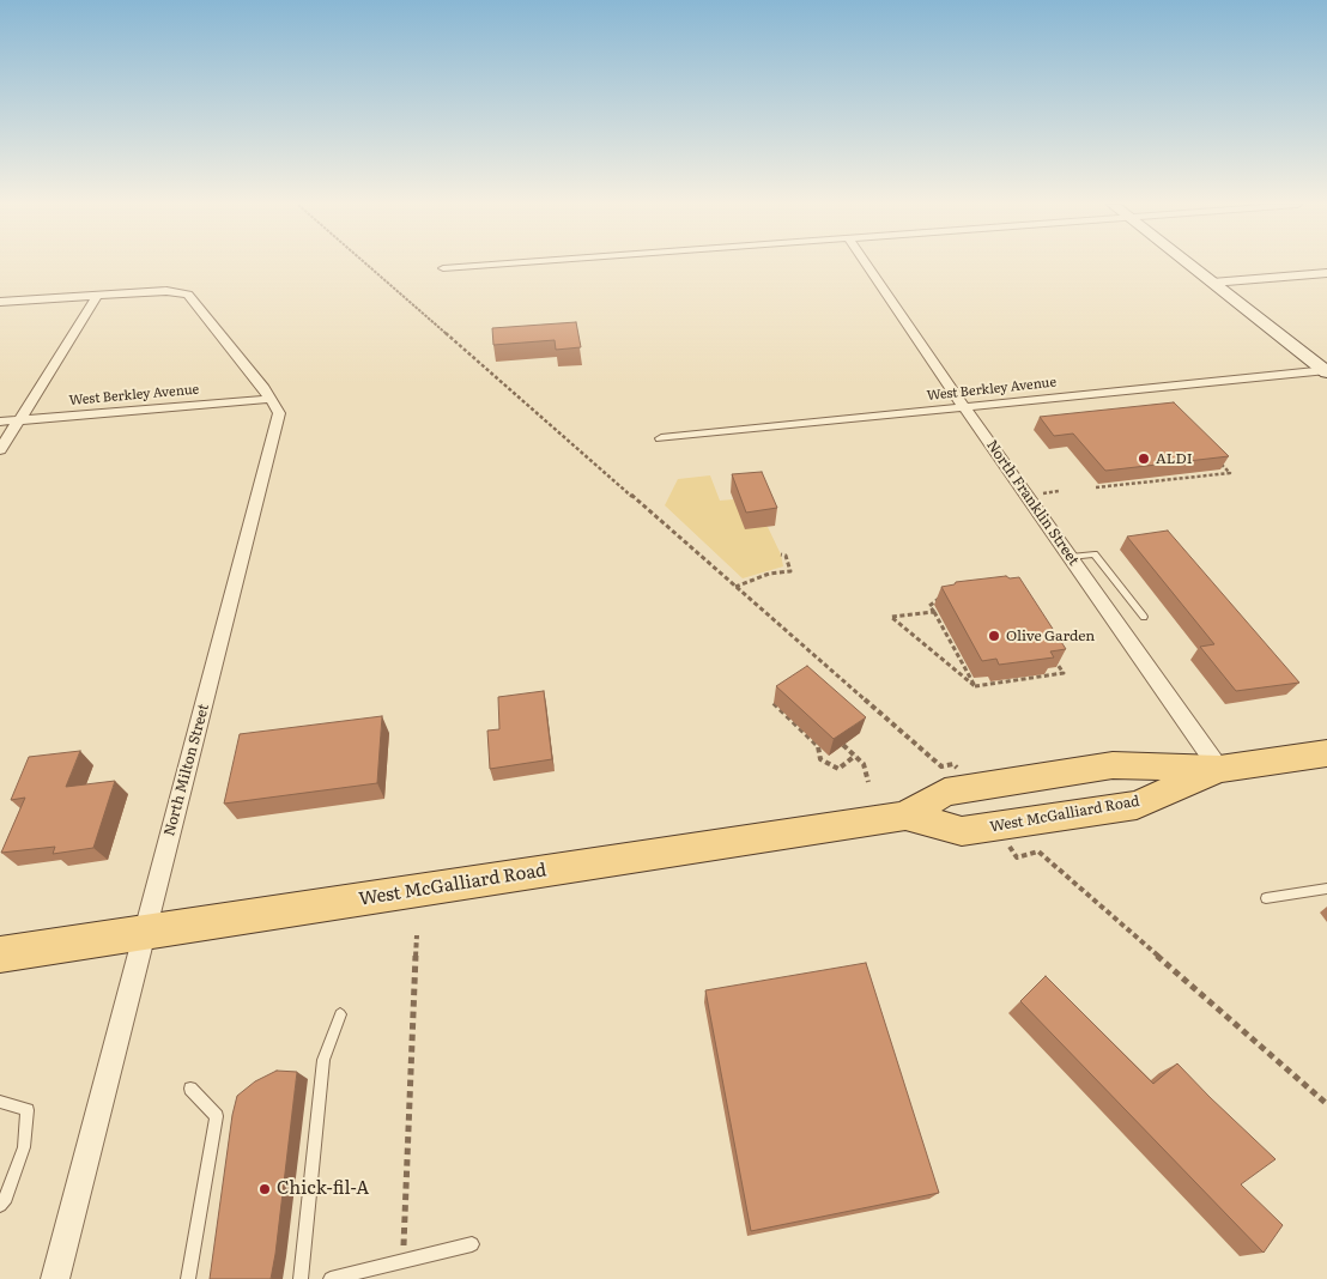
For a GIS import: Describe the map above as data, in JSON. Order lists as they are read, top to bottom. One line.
{"streets":{"main road":["West McGalliard Road"],"street":["West Berkley Avenue","North Franklin Street","North Milton Street"]},"crossings":[["West Berkley Avenue","North Franklin Street"],["West Berkley Avenue","North Milton Street"],["North Franklin Street","West McGalliard Road"],["North Milton Street","West McGalliard Road"]],"places":["ALDI","Olive Garden","Chick-fil-A"]}
